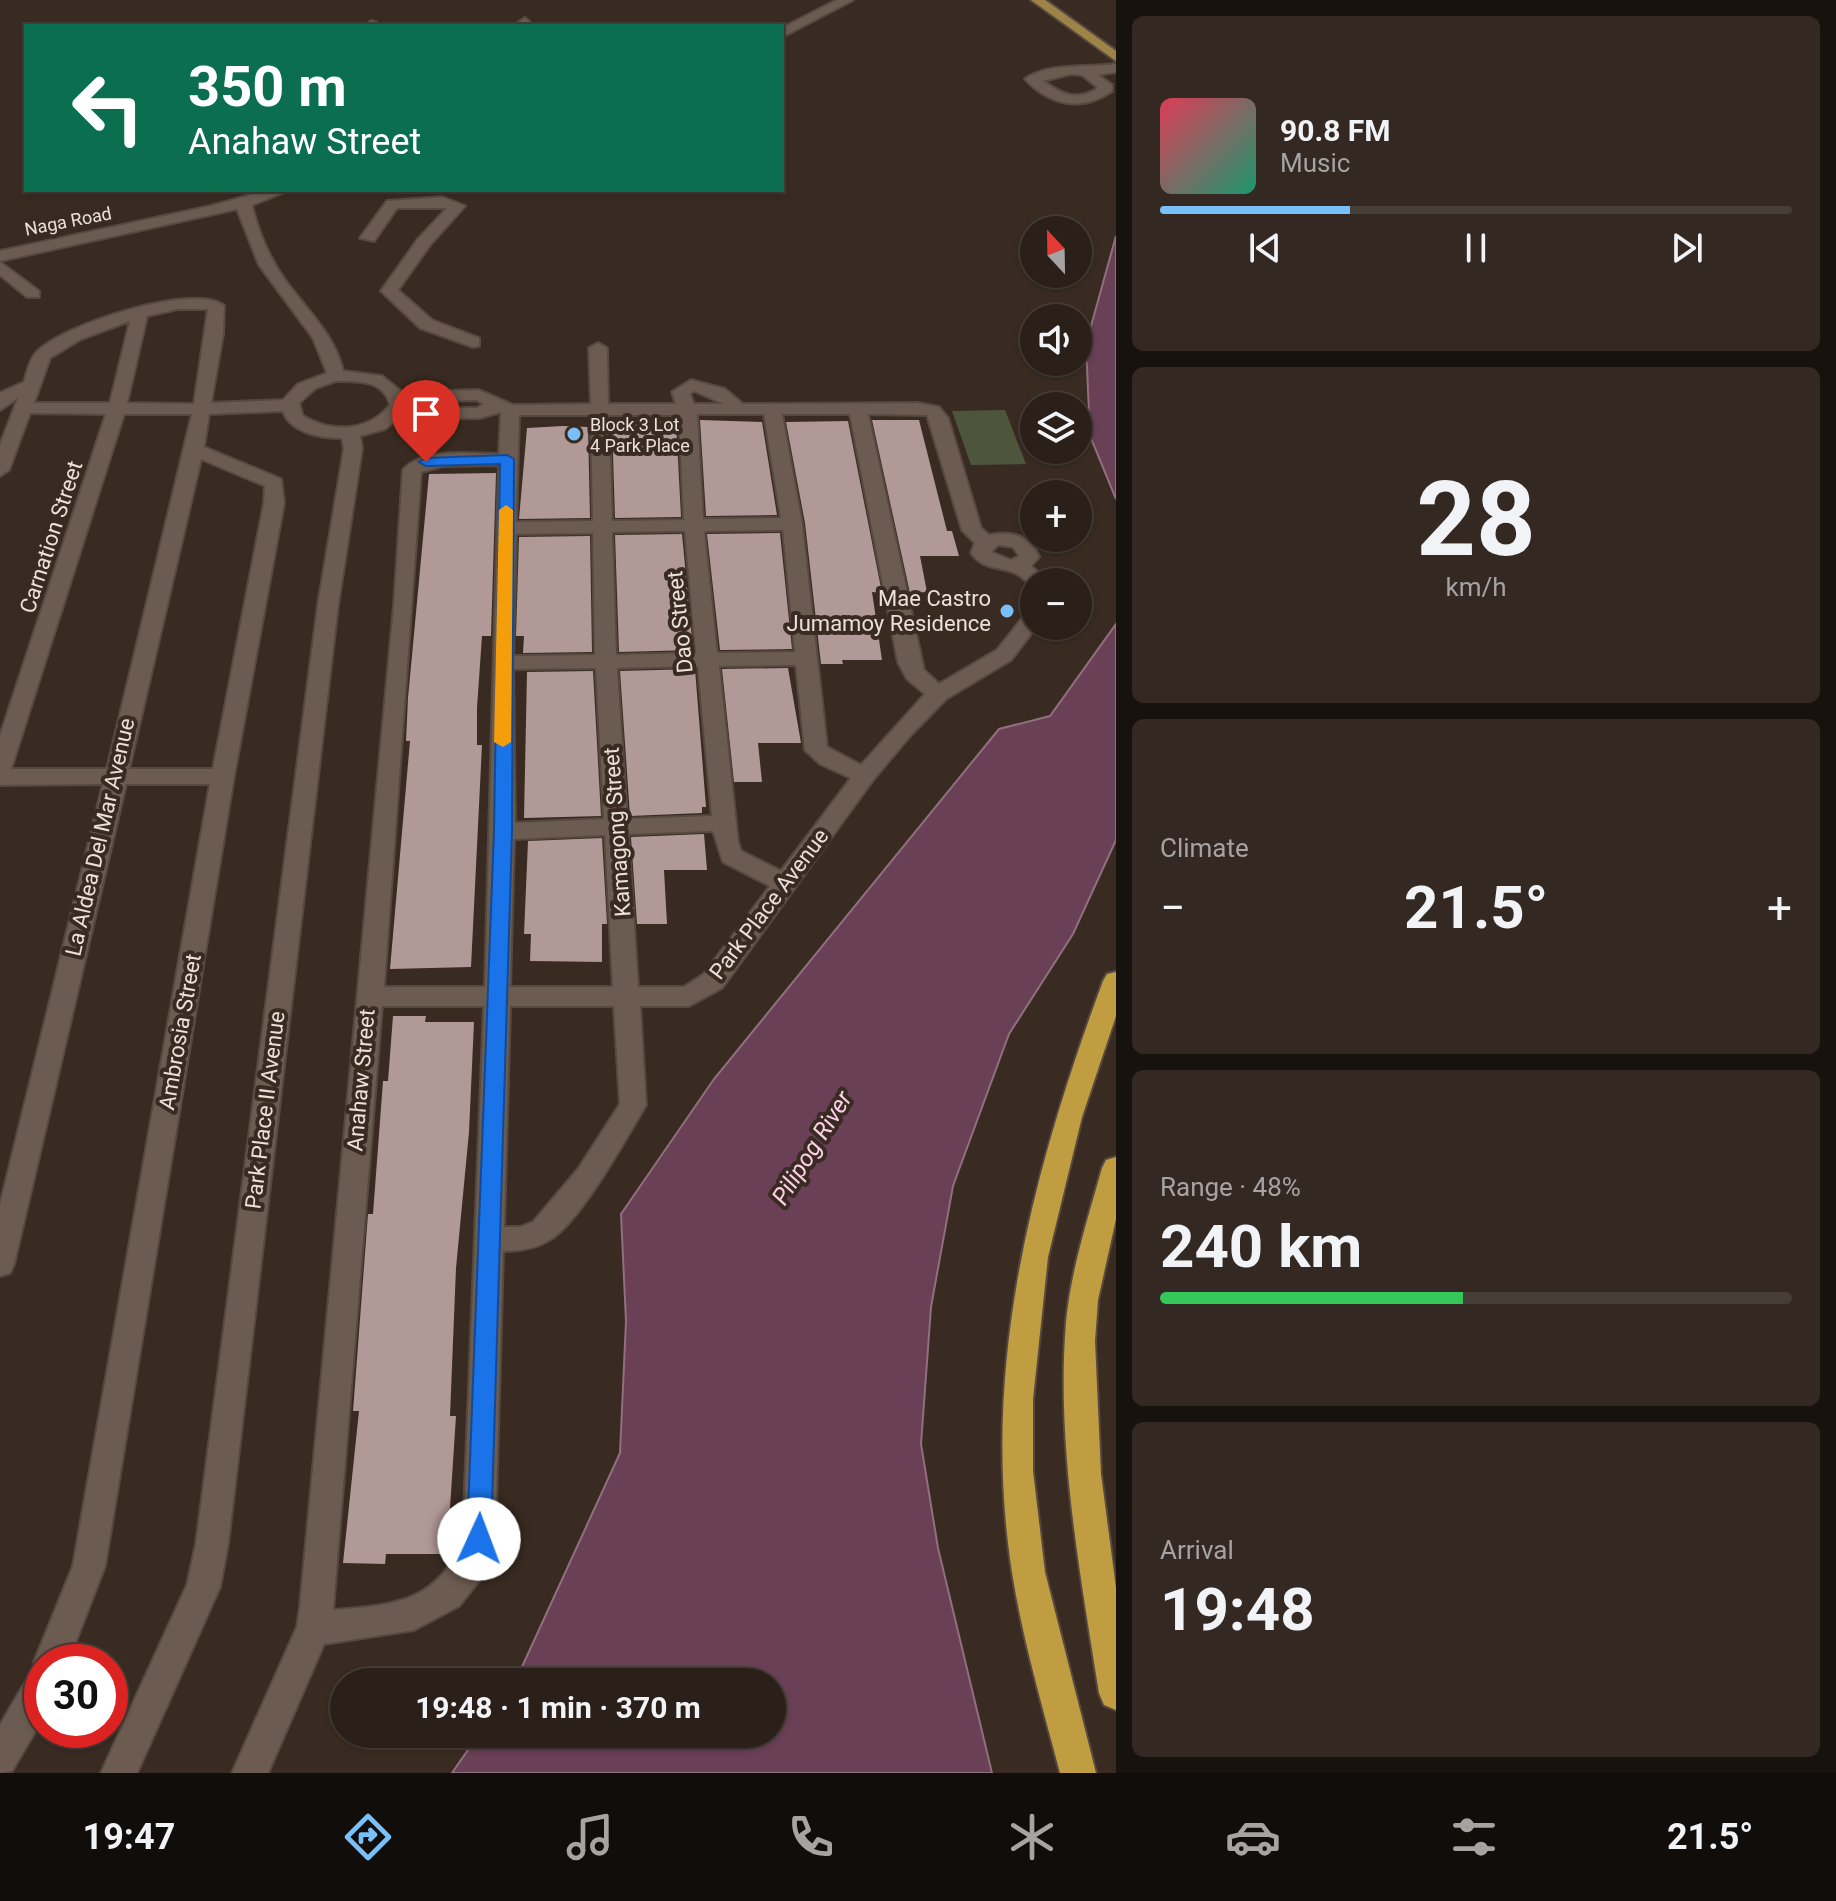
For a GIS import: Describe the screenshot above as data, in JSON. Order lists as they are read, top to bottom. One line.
{"streets":{"street":["Naga Road","Carnation Street","Dao Street","Kamagong Street","La Aldea Del Mar Avenue","Park Place Avenue","Ambrosia Street","Anahaw Street","Park Place II Avenue"]},"crossings":[["Carnation Street","La Aldea Del Mar Avenue"],["Dao Street","Park Place Avenue"],["Kamagong Street","Park Place Avenue"],["La Aldea Del Mar Avenue","Ambrosia Street"],["Park Place Avenue","Anahaw Street"]],"water":["Pilipog River"],"places":["Block 3 Lot 4 Park Place","Mae Castro Jumamoy Residence"],"north":"top","page":{"turn":["350 m","Anahaw Street"],"song":["90.8 FM","Music"],"map_buttons":["+","−"],"tile":[["28","km/h"],"Climate",["Range · 48%","240 km"],["Arrival","19:48"]],"heat":["−","21.5°","+"],"limit":"30","trip":"19:48 · 1 min · 370 m","tabs":["19:47","21.5°"]}}
